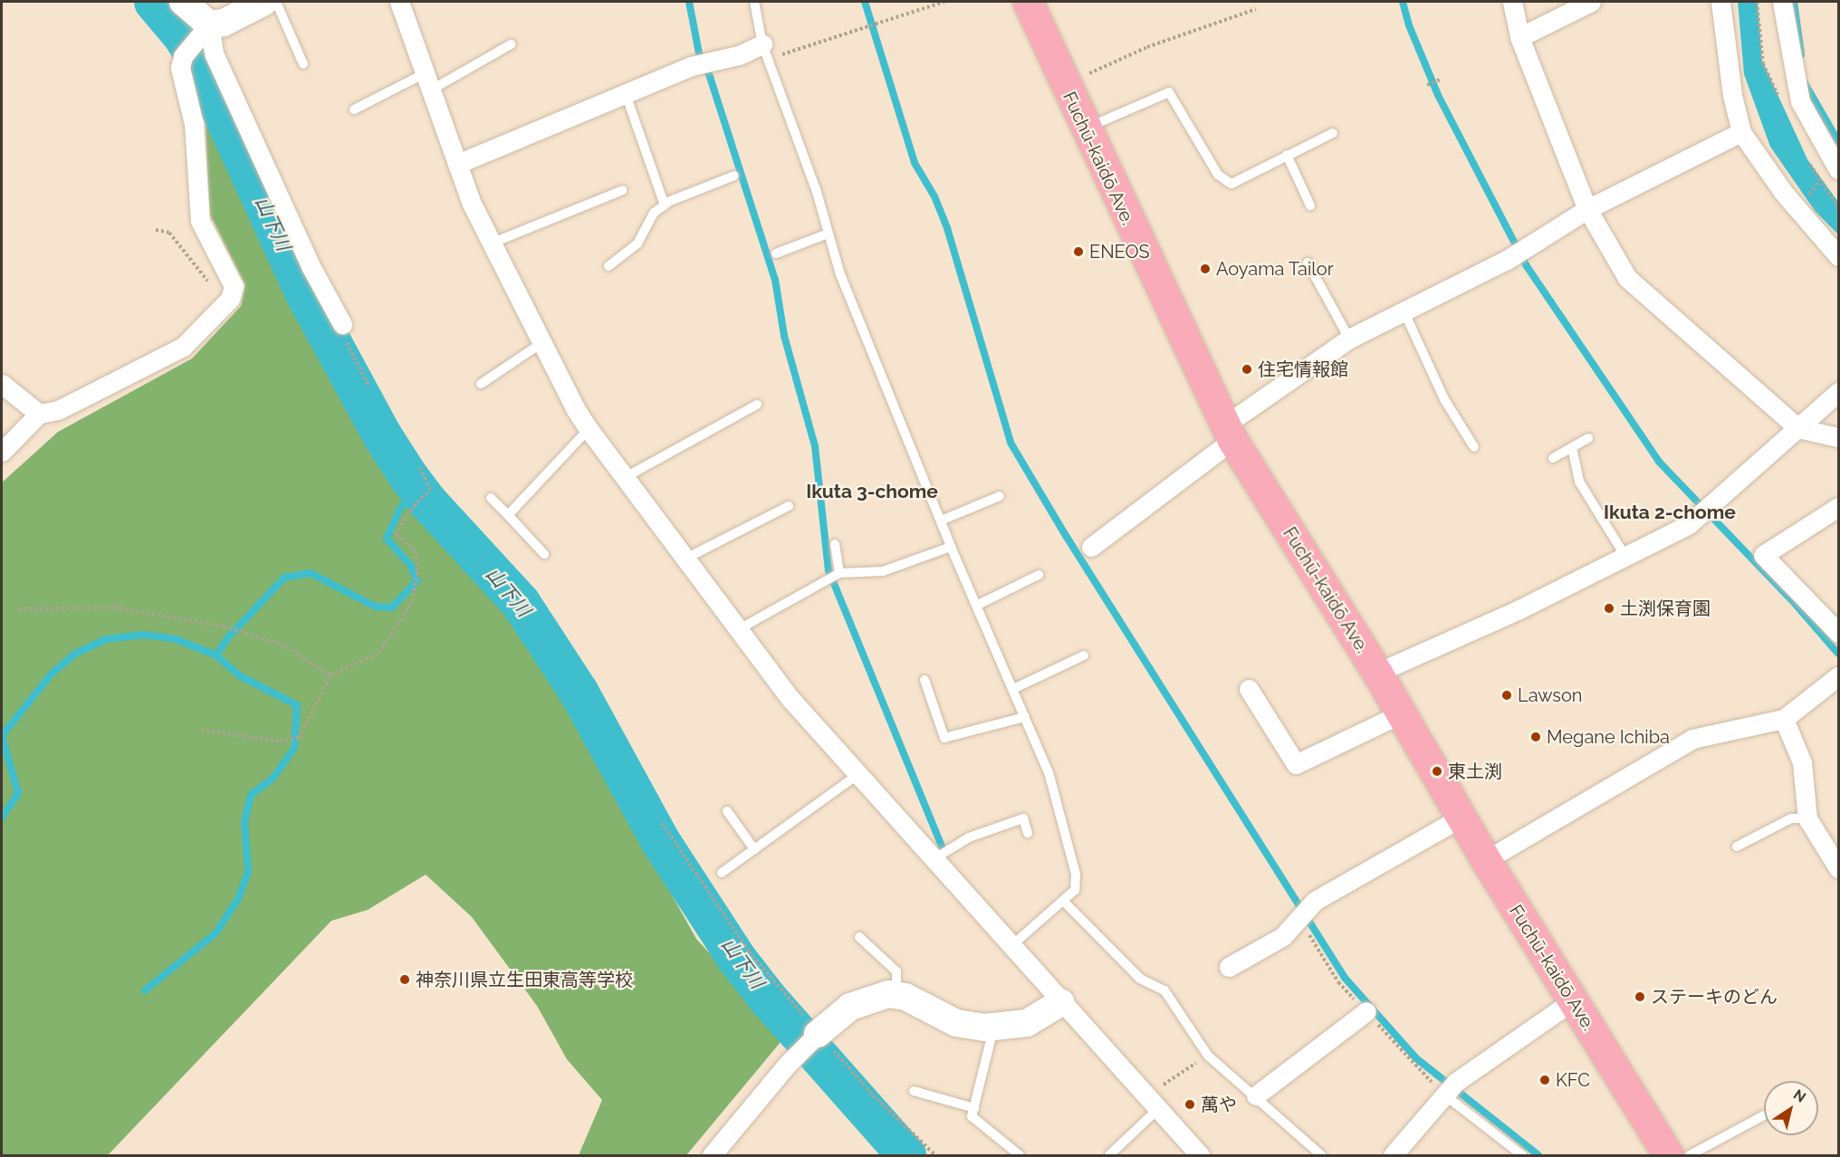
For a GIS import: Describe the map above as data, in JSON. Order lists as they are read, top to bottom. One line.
{"streets":{"main road":["Fuchū-kaidō Ave."]},"districts":["Ikuta 3-chome","Ikuta 2-chome"],"water":["山下川"],"places":["ENEOS","Aoyama Tailor","住宅情報館","土渕保育園","Lawson","Megane Ichiba","東土渕","神奈川県立生田東高等学校","ステーキのどん","KFC","萬や"],"north":"top right"}
